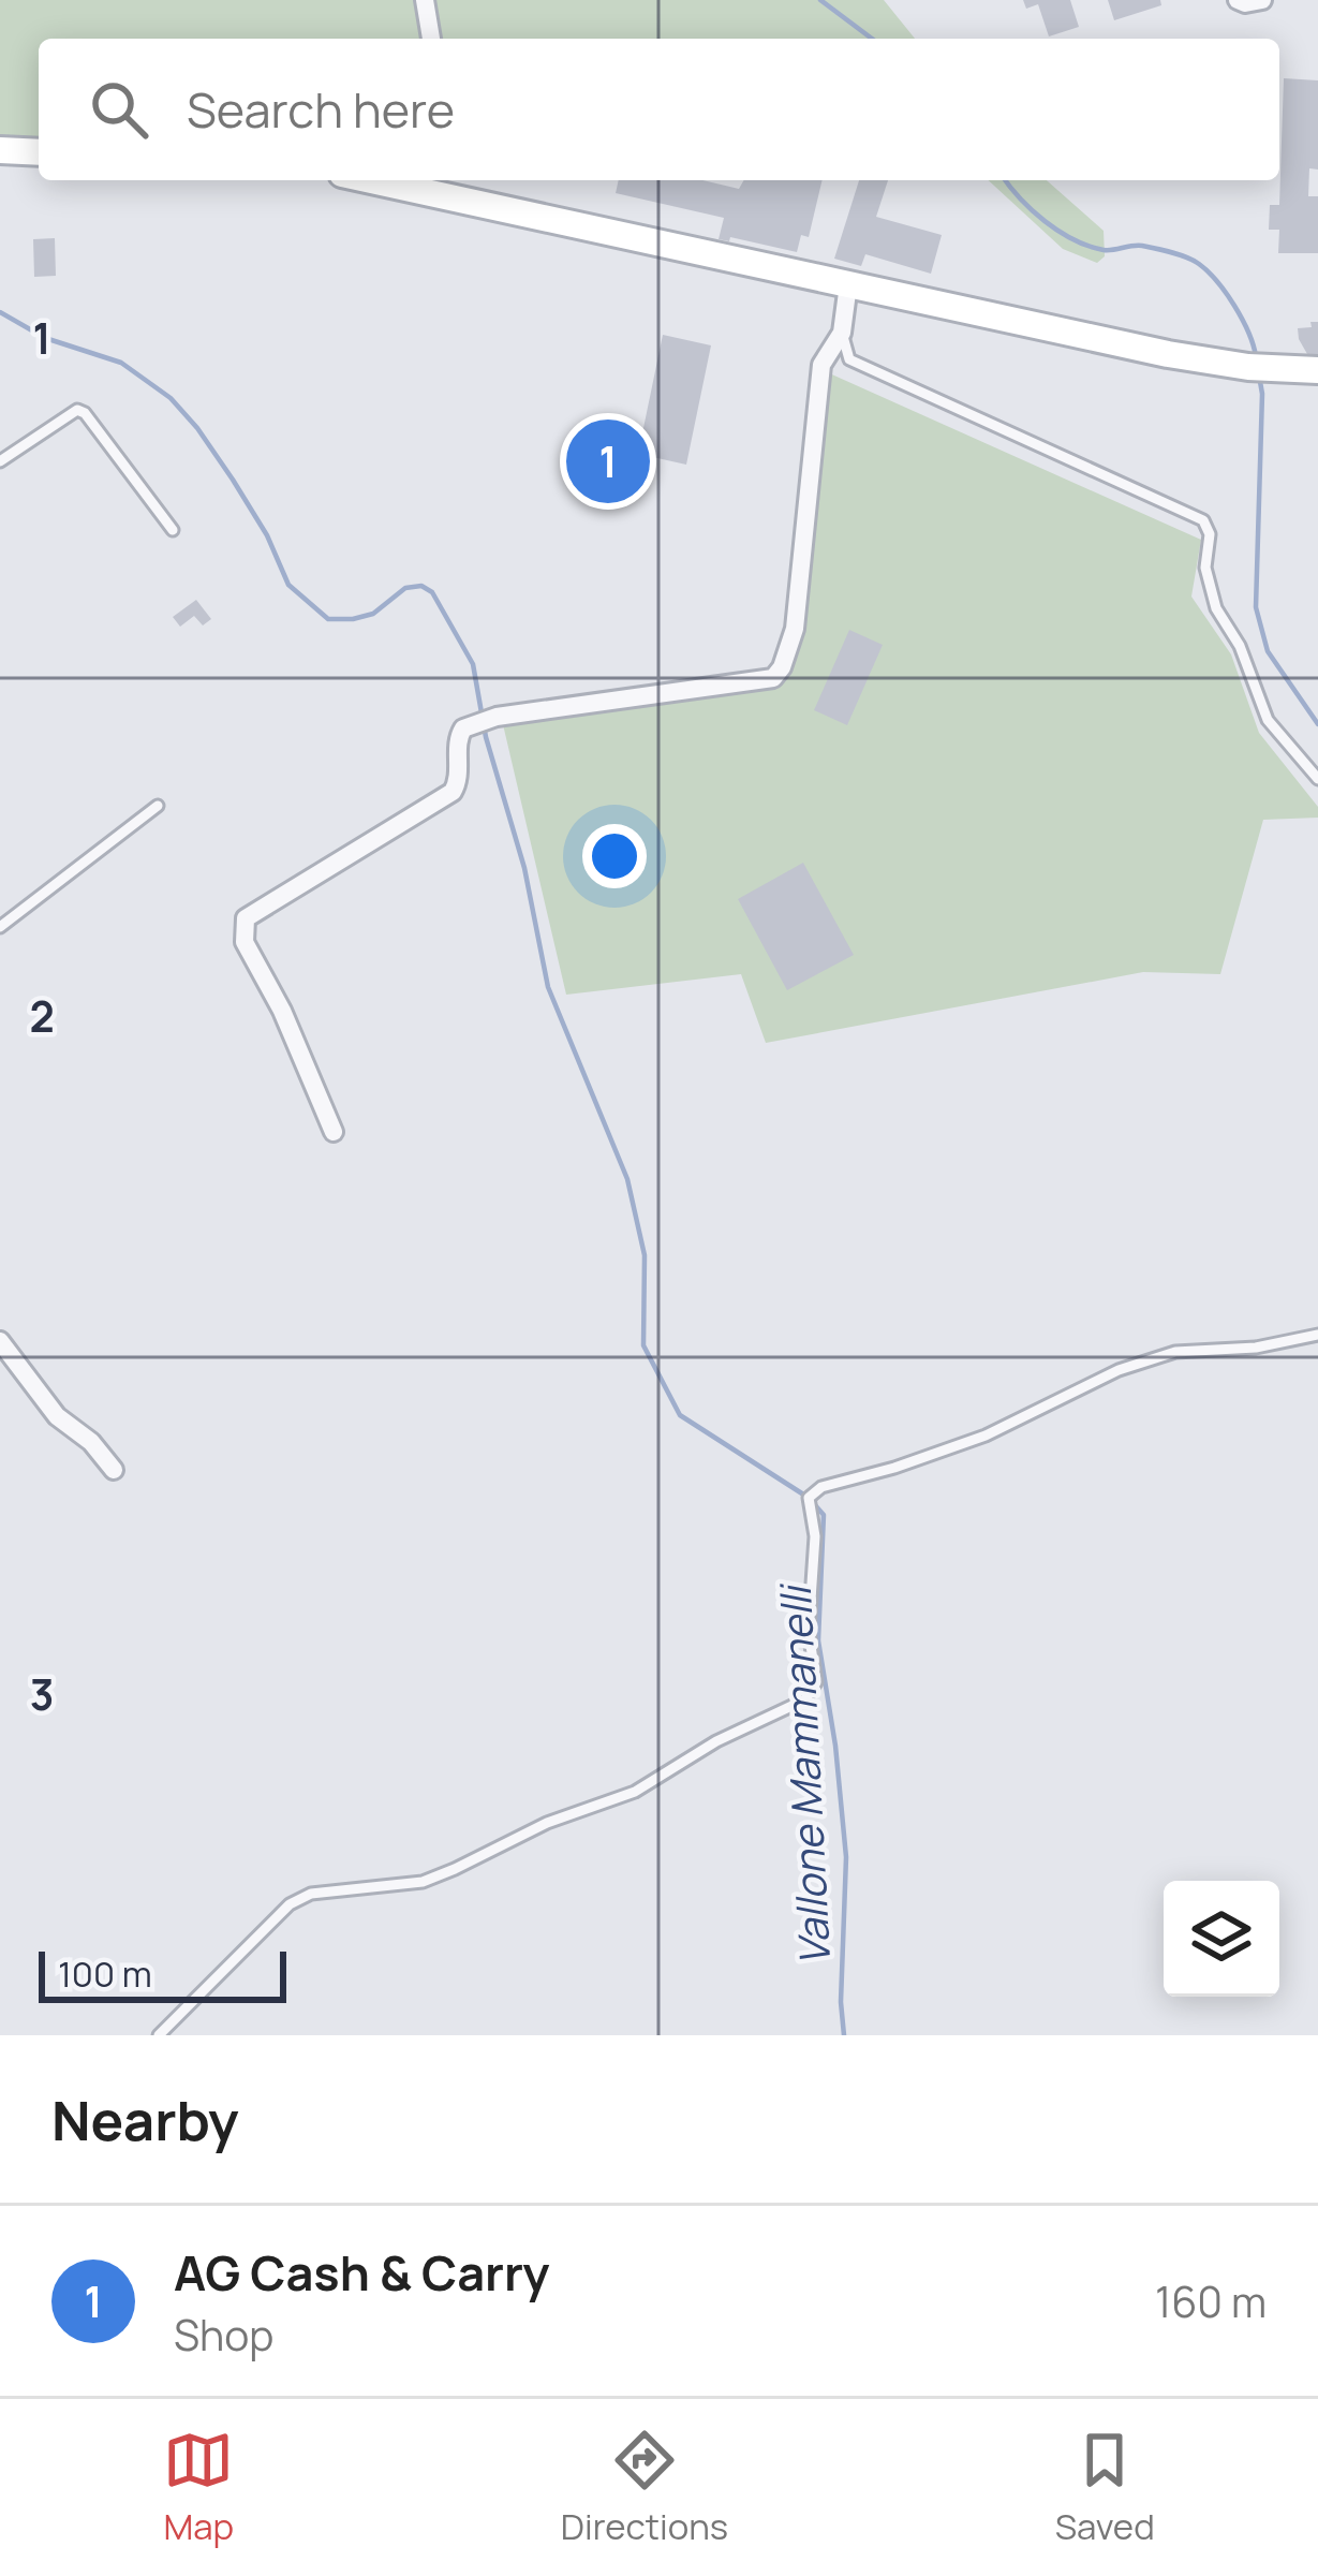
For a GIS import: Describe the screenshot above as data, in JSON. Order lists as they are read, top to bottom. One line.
{"water":["Vallone Mammanelli"],"scale_bar":"100 m","page":{"search":"Search here","pins":"1","scale":"100 m","heading":"Nearby","list":[{"mark":"1","name":"AG Cash & Carry","note":"Shop","value":"160 m"}],"nav":["Map","Directions","Saved"]},"grid":{"rows":["1","2","3"]}}
